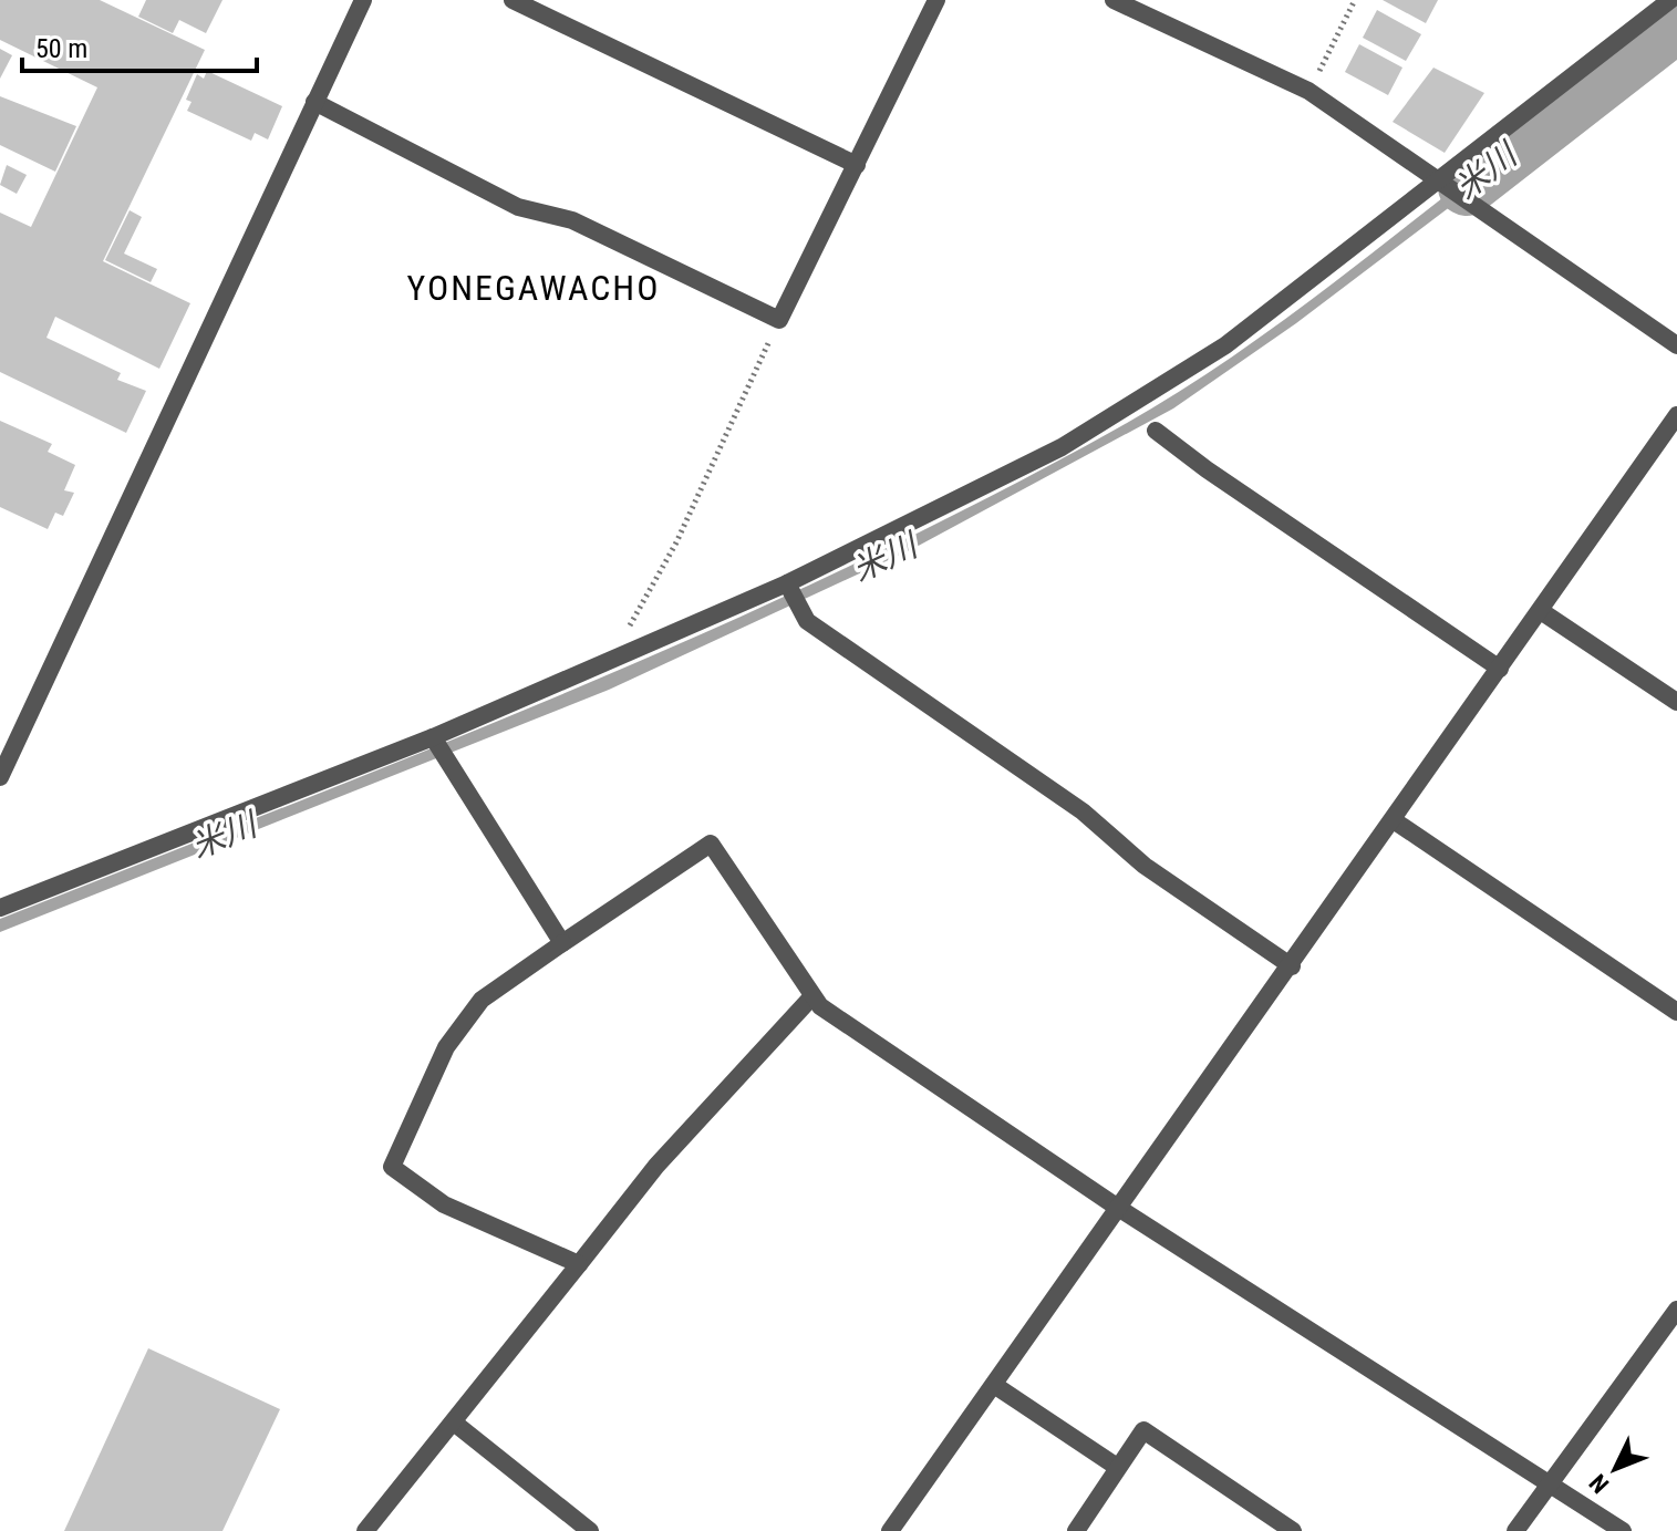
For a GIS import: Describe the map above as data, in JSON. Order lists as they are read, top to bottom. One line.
{"districts":["YONEGAWACHO"],"water":["米川"],"scale_bar":"50 m","north":"bottom left"}
